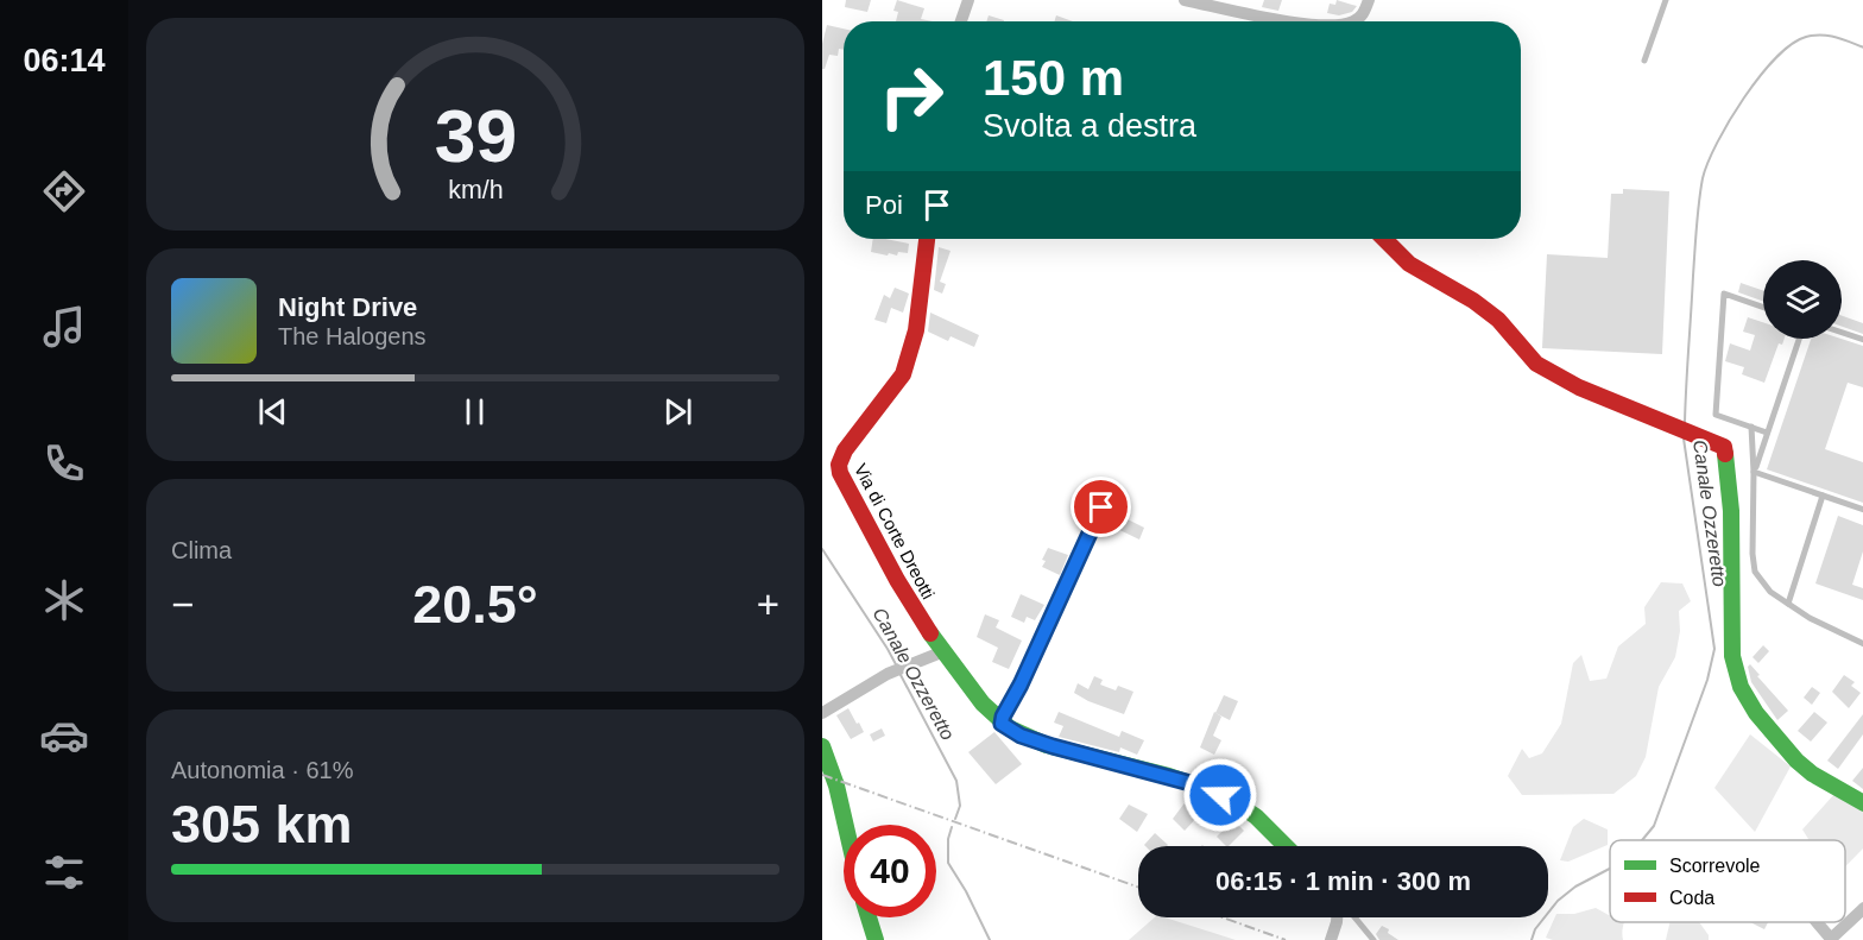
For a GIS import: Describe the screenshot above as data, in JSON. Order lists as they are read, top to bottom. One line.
{"streets":{"street":["Via di Corte Dreotti"]},"water":["Canale Ozzeretto"],"legend":["Scorrevole","Coda"],"page":{"tabs":"06:14","turn":["150 m","Svolta a destra"],"then":"Poi","song":["Night Drive","The Halogens"],"tile":["Clima",["Autonomia · 61%","305 km"]],"heat":["−","20.5°","+"],"limit":"40","trip":"06:15 · 1 min · 300 m","gauge":["39","km/h"]}}
